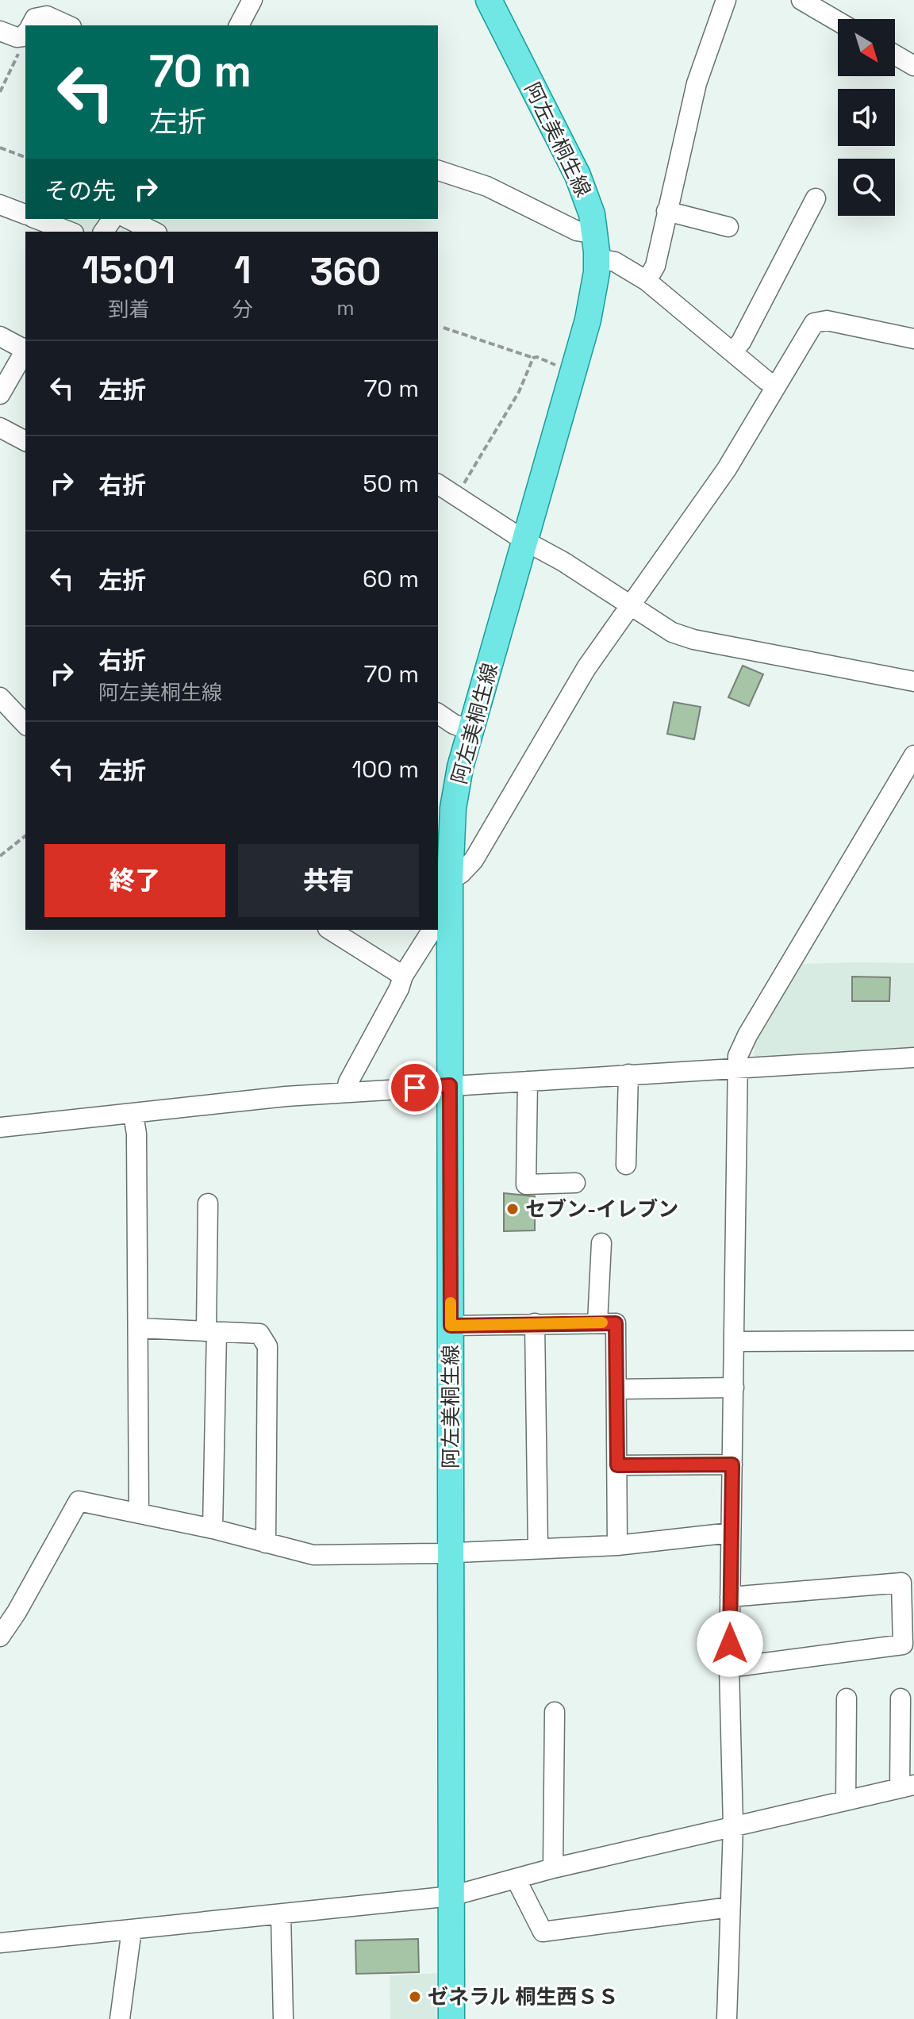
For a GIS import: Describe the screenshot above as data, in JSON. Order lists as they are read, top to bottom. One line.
{"streets":{"main road":["阿左美桐生線"]},"places":["セブン-イレブン","ゼネラル 桐生西ＳＳ"],"north":"bottom right","page":{"turn":["70 m","左折"],"then":"その先","eta":["15:01","到着","1","分","360","m"],"list":[{"name":"左折","value":"70 m"},{"name":"右折","value":"50 m"},{"name":"左折","value":"60 m"},{"name":"右折","note":"阿左美桐生線","value":"70 m"},{"name":"左折","value":"100 m"}],"buttons":["終了","共有"]}}
